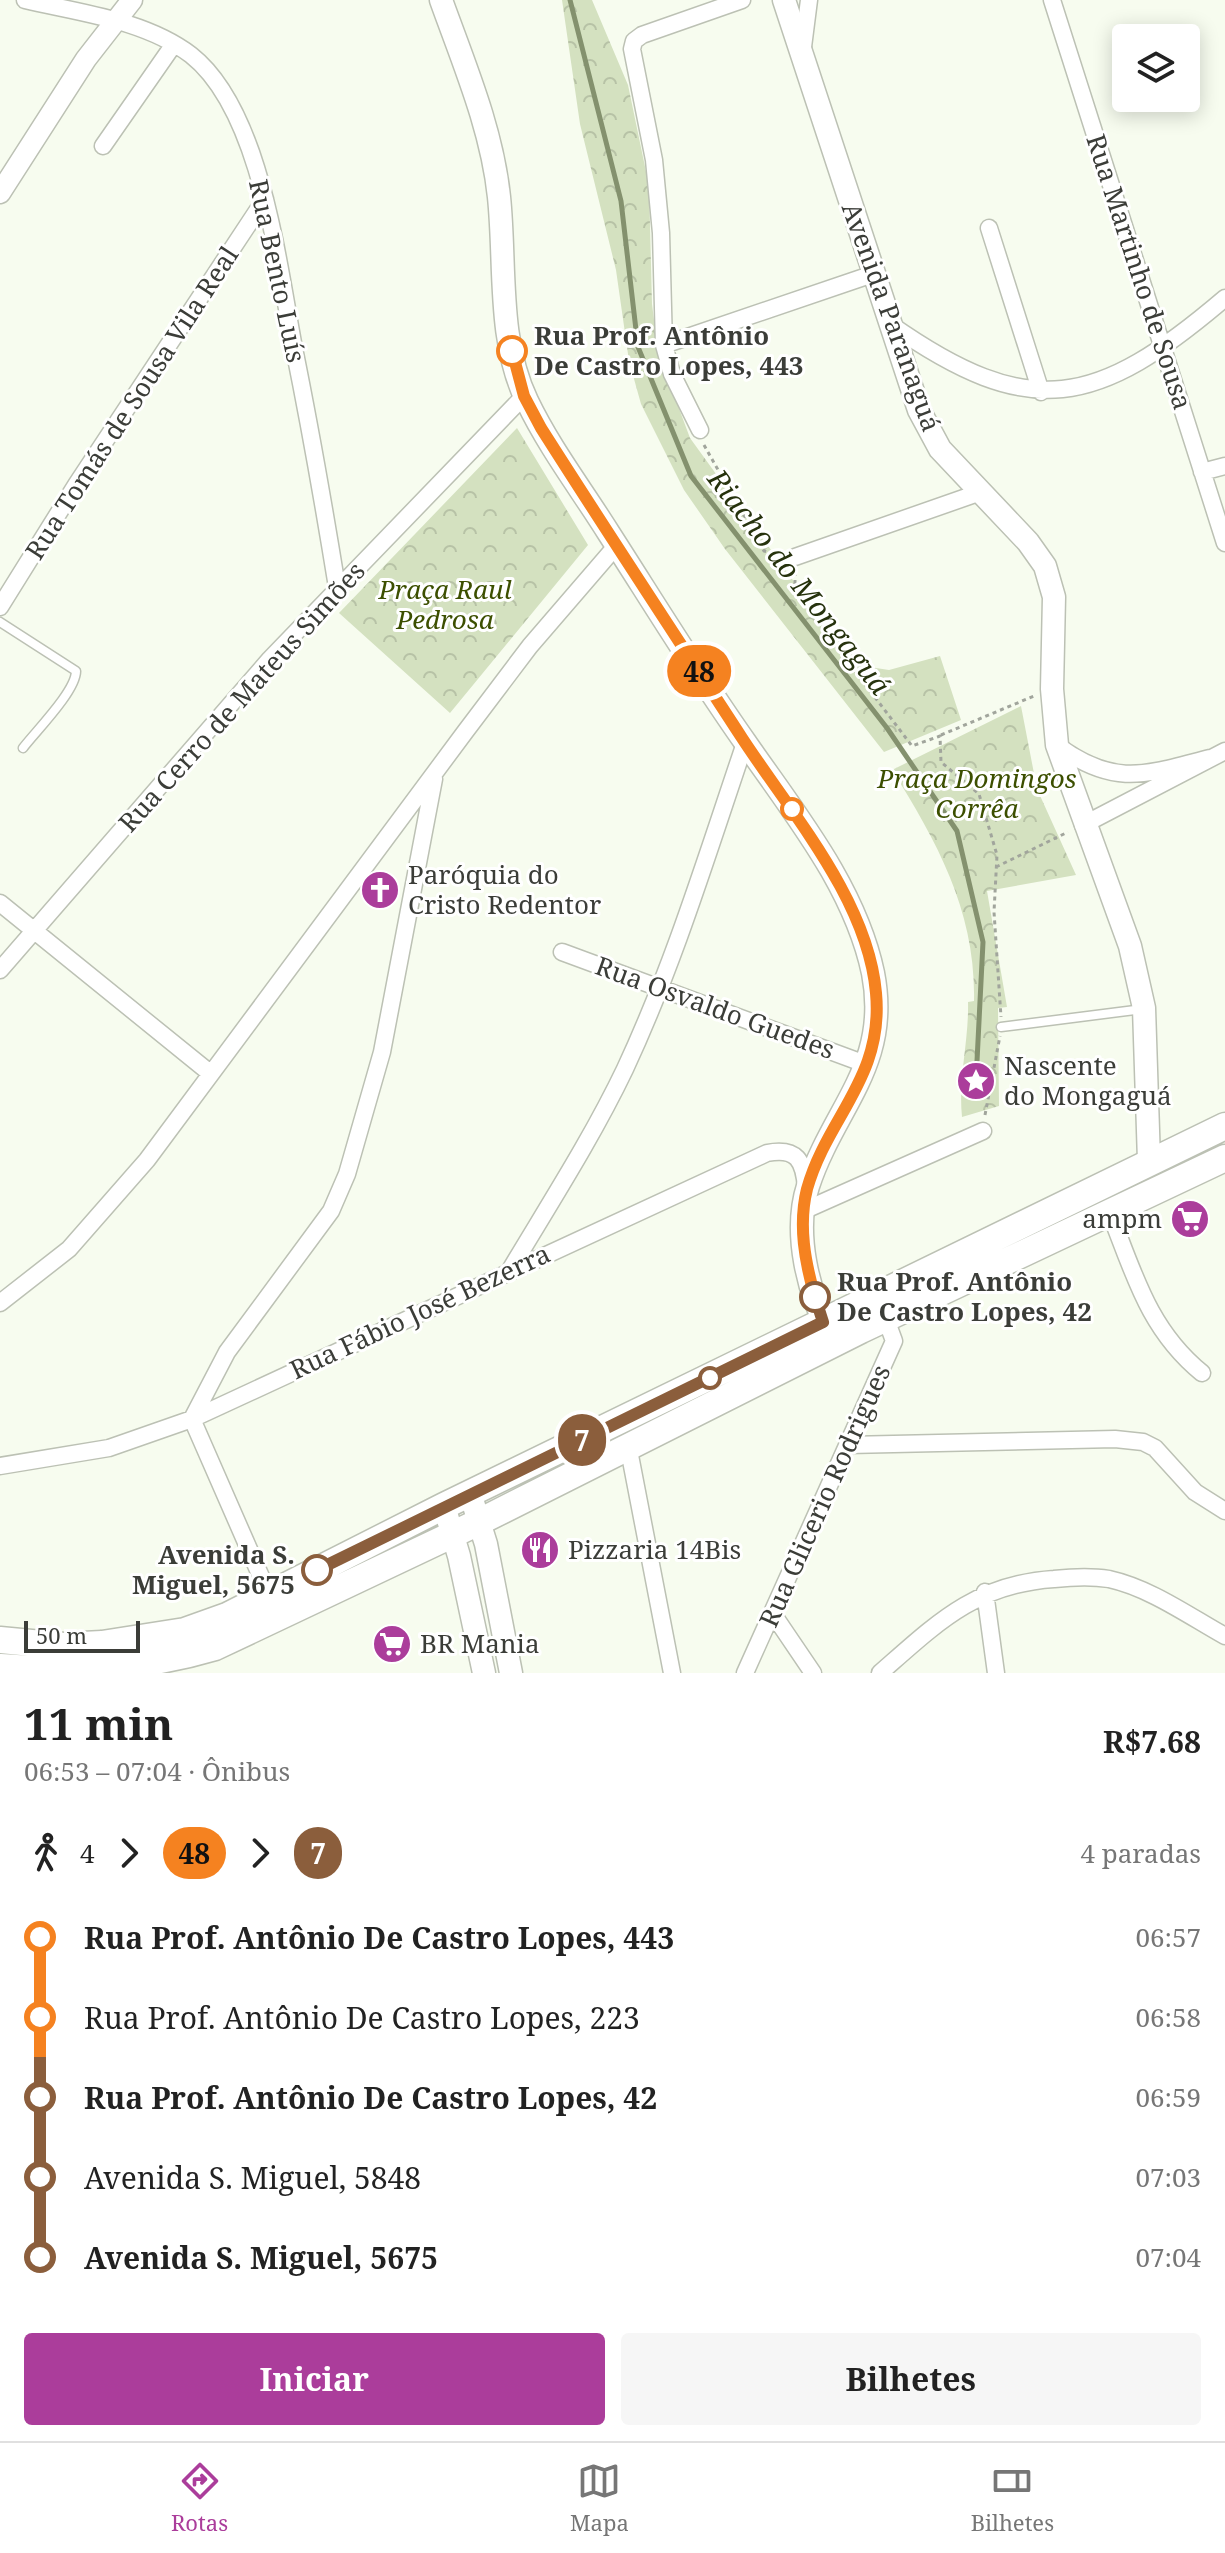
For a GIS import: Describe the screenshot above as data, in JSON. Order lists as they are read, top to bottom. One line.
{"streets":{"main road":["Avenida Paranaguá"],"street":["Rua Bento Luís","Rua Martinho de Sousa","Rua Tomás de Sousa Vila Real","Rua Cerro de Mateus Simões","Rua Osvaldo Guedes","Rua Fábio José Bezerra","Rua Glicerio Rodrigues"]},"crossings":[["Rua Bento Luís","Rua Tomás de Sousa Vila Real"],["Rua Bento Luís","Rua Cerro de Mateus Simões"]],"water":["Riacho do Mongaguá"],"parks":["Praça Raul Pedrosa","Praça Domingos Corrêa"],"places":{"other":["Rua Prof. Antônio De Castro Lopes, 443","Rua Prof. Antônio De Castro Lopes, 42","Avenida S. Miguel, 5675"],"church":["Paróquia do Cristo Redentor"],"place":["Nascente do Mongaguá"],"supermarket":["ampm","BR Mania"],"restaurant":["Pizzaria 14Bis"]},"lines":["bus line 48","bus line 7"],"scale_bar":"50 m","page":{"on_map":["48","7"],"scale":"50 m","heading":["11 min","06:53 – 07:04 · Ônibus","R$7.68"],"legs":["4","48","7","4 paradas"],"list":[{"name":"Rua Prof. Antônio De Castro Lopes, 443","value":"06:57"},{"name":"Rua Prof. Antônio De Castro Lopes, 223","value":"06:58"},{"name":"Rua Prof. Antônio De Castro Lopes, 42","value":"06:59"},{"name":"Avenida S. Miguel, 5848","value":"07:03"},{"name":"Avenida S. Miguel, 5675","value":"07:04"}],"buttons":["Iniciar","Bilhetes"],"tabs":["Rotas","Mapa","Bilhetes"]}}
